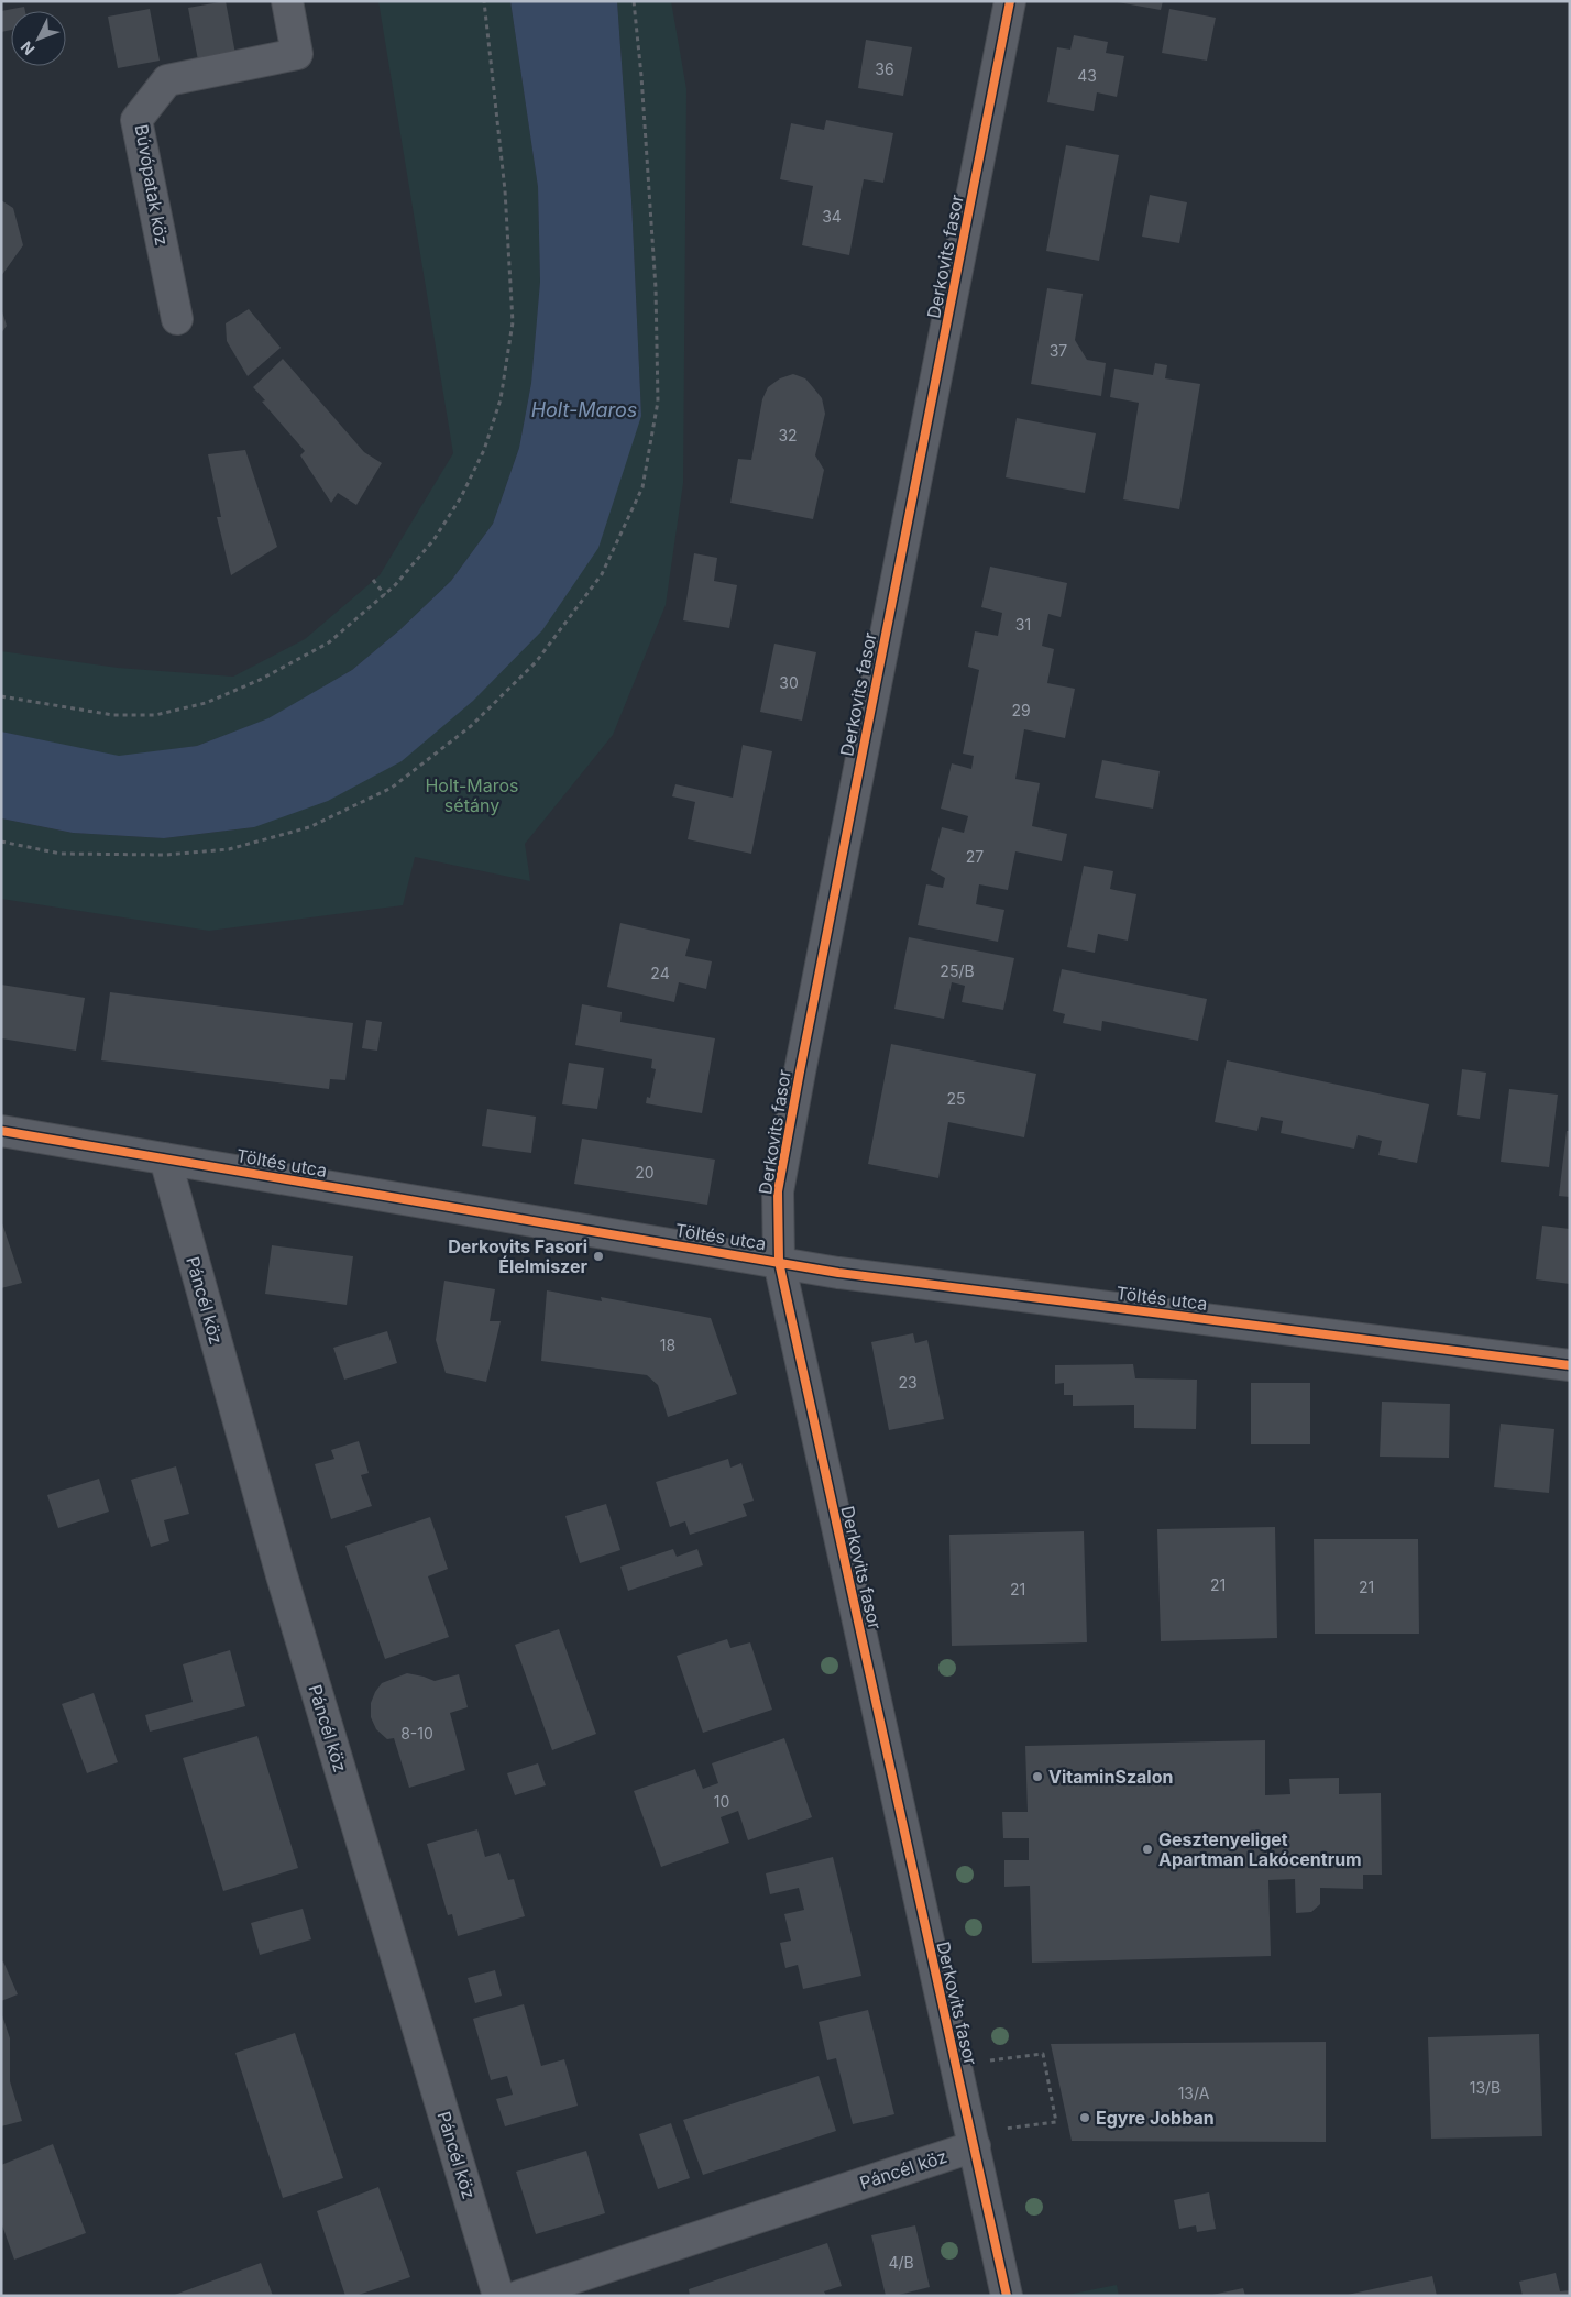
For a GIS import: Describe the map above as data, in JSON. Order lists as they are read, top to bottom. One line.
{"streets":{"street":["Búvópatak köz","Derkovits fasor","Töltés utca","Páncél köz"]},"crossings":[["Derkovits fasor","Töltés utca"],["Derkovits fasor","Páncél köz"],["Töltés utca","Páncél köz"]],"water":["Holt-Maros"],"parks":["Holt-Maros sétány"],"places":["Derkovits Fasori Élelmiszer","VitaminSzalon","Gesztenyeliget Apartman Lakócentrum","Egyre Jobban"],"house_numbers":["36","43","34","37","32","31","30","29","27","25/B","24","25","20","18","23","21","21","21","8-10","10","13/B","13/A","4/B"],"north":"bottom left"}
